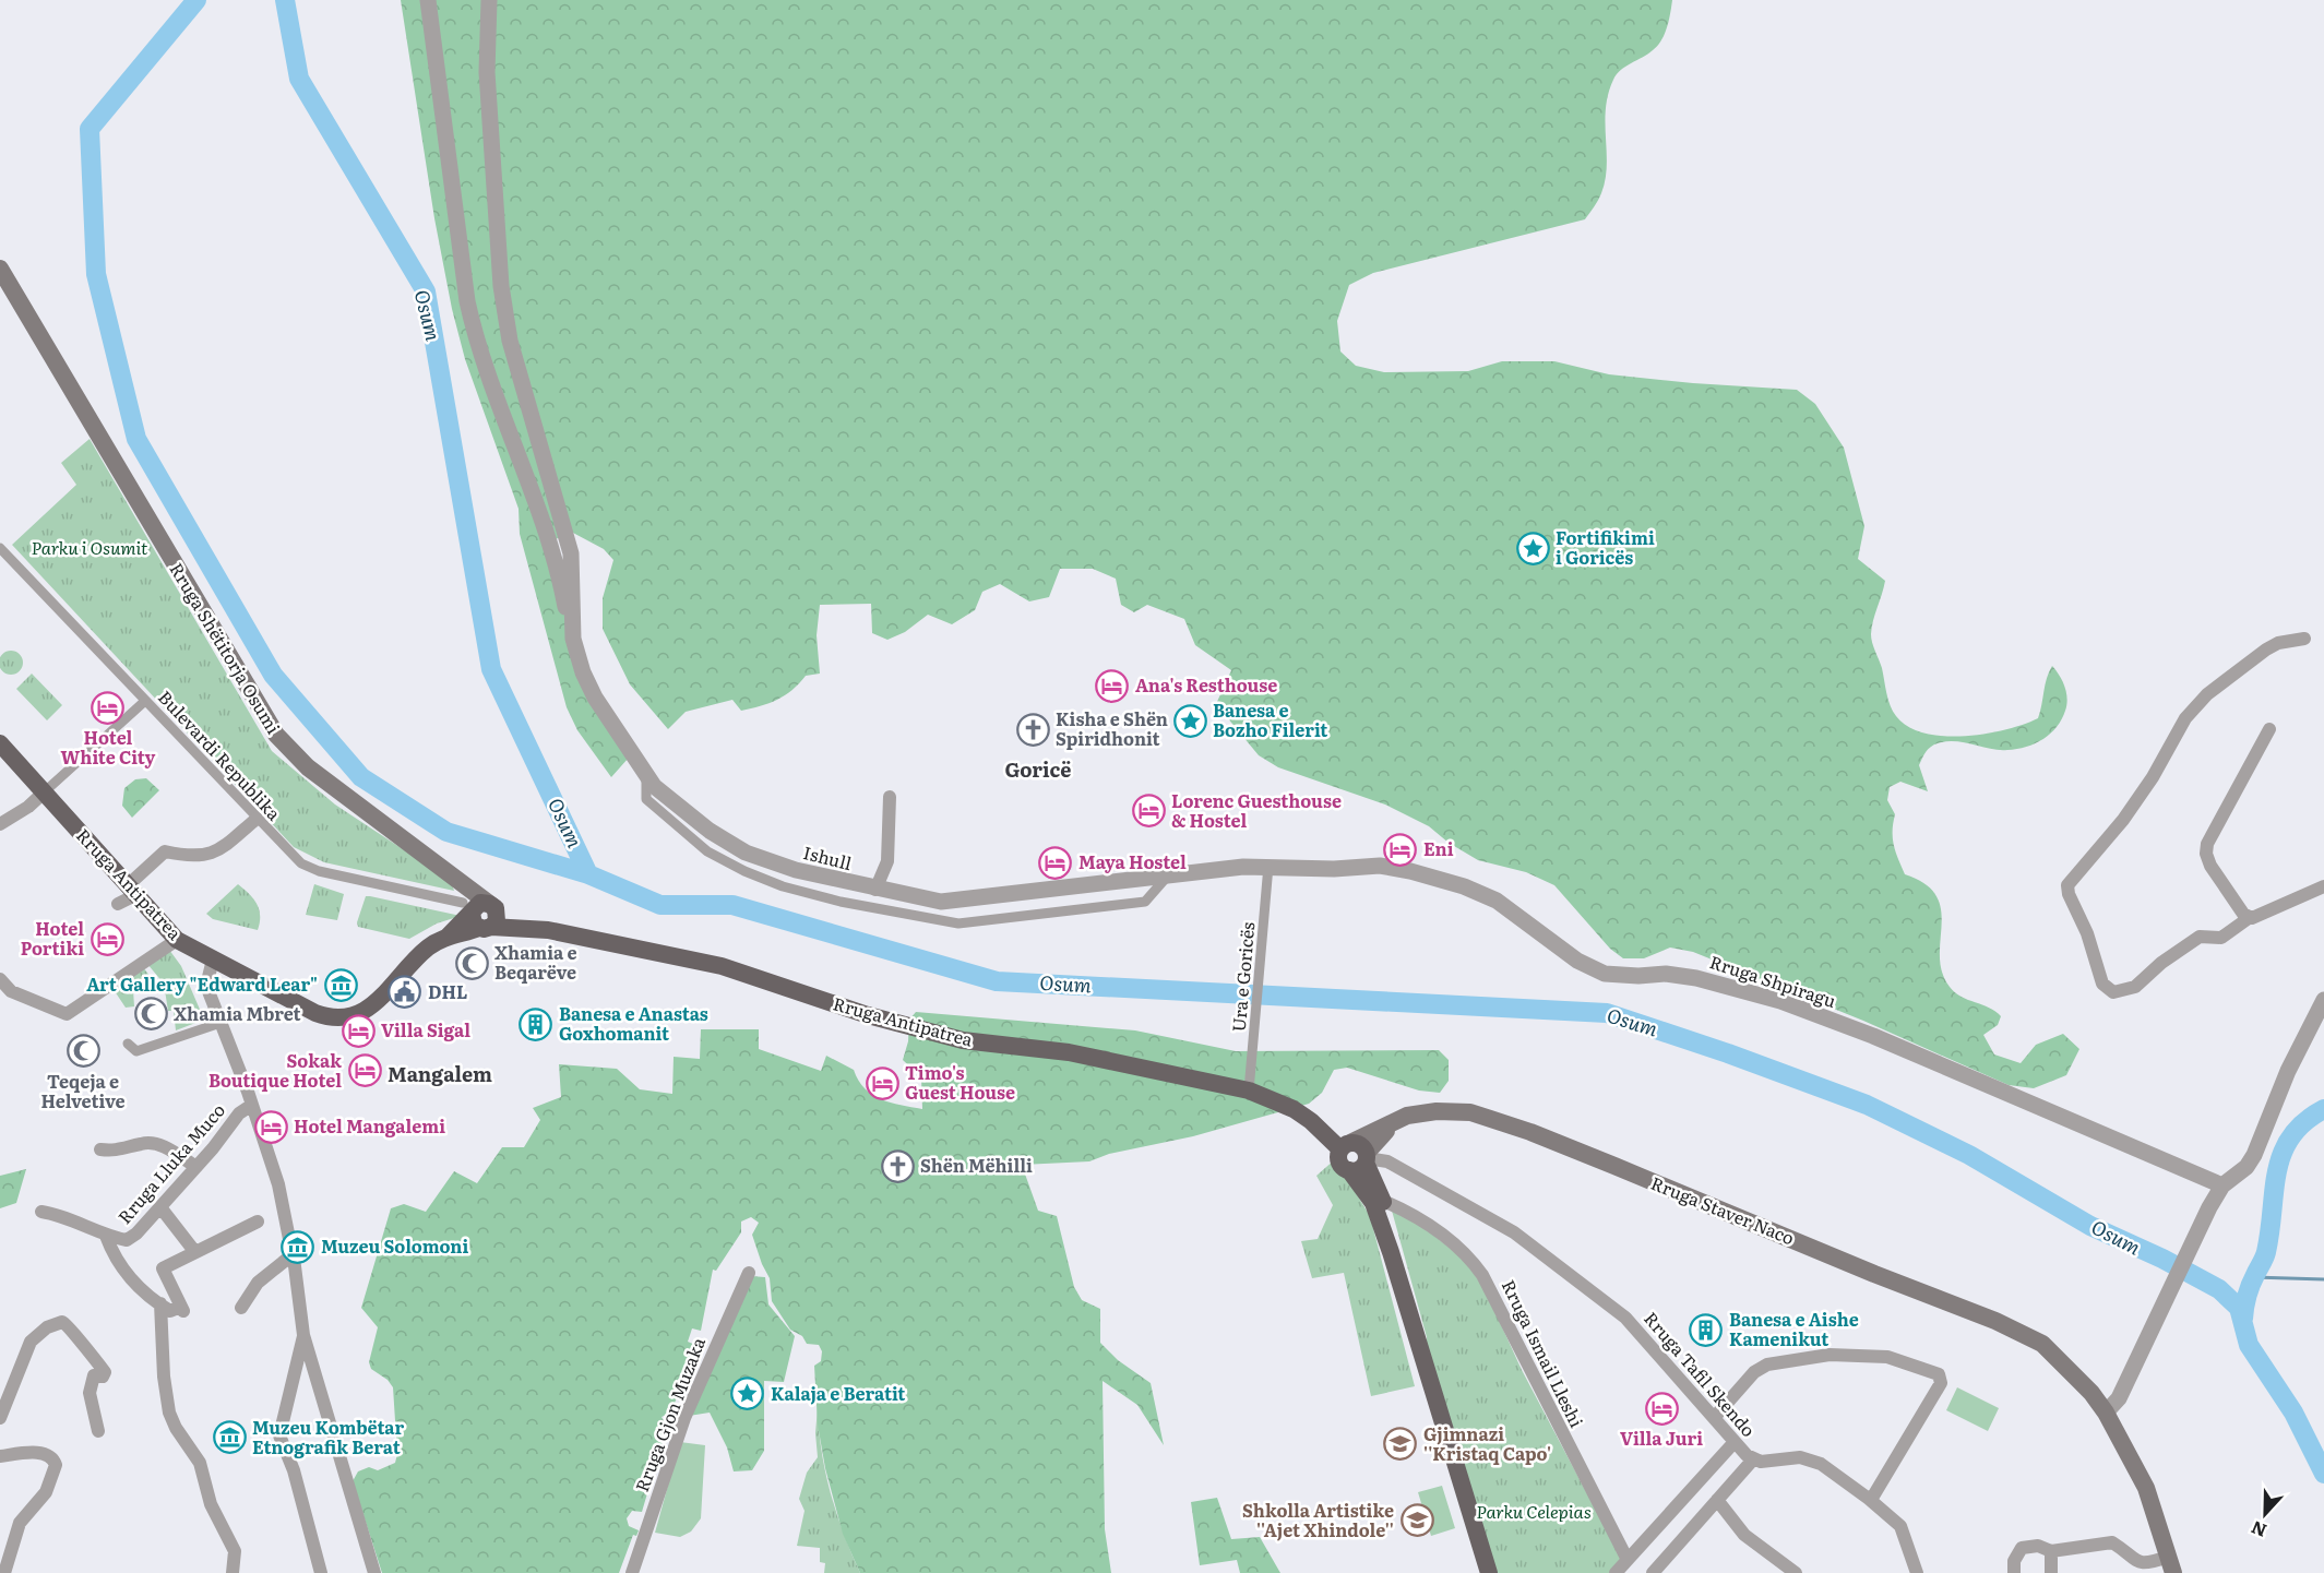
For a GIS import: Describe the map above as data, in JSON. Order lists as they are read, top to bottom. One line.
{"streets":{"main road":["Rruga Shëtitorja Osumi","Rruga Antipatrea","Rruga Staver Naco"],"street":["Bulevardi Republika","Ishull","Ura e Goricës","Rruga Shpiragu","Rruga Lluka Muco","Rruga Ismail Lleshi","Rruga Tafil Skendo","Rruga Gjon Muzaka"]},"crossings":[["Rruga Shëtitorja Osumi","Bulevardi Republika"],["Rruga Shëtitorja Osumi","Rruga Antipatrea"],["Bulevardi Republika","Rruga Antipatrea"],["Ishull","Ura e Goricës"],["Ishull","Rruga Shpiragu"],["Rruga Antipatrea","Ura e Goricës"],["Rruga Antipatrea","Rruga Staver Naco"],["Rruga Antipatrea","Rruga Ismail Lleshi"],["Rruga Antipatrea","Rruga Tafil Skendo"],["Ura e Goricës","Rruga Shpiragu"],["Rruga Staver Naco","Rruga Tafil Skendo"]],"districts":["Goricë","Mangalem"],"water":["Osum"],"parks":["Parku i Osumit","Parku Celepias"],"places":{"place":["Fortifikimi i Goricës","Banesa e Bozho Filerit","Kalaja e Beratit"],"hotel":["Ana's Resthouse","Hotel White City","Lorenc Guesthouse & Hostel","Eni","Maya Hostel","Hotel Portiki","Villa Sigal","Sokak Boutique Hotel","Timo's Guest House","Hotel Mangalemi","Villa Juri"],"church":["Kisha e Shën Spiridhonit","Shën Mëhilli"],"mosque":["Xhamia e Beqarëve","Xhamia Mbret","Teqeja e Helvetive"],"museum":["Art Gallery \"Edward Lear\"","Muzeu Solomoni","Muzeu Kombëtar Etnografik Berat"],"public building":["DHL"],"building":["Banesa e Anastas Goxhomanit","Banesa e Aishe Kamenikut"],"school or university":["Gjimnazi ''Kristaq Capo'","Shkolla Artistike ''Ajet Xhindole''"]},"north":"bottom"}
